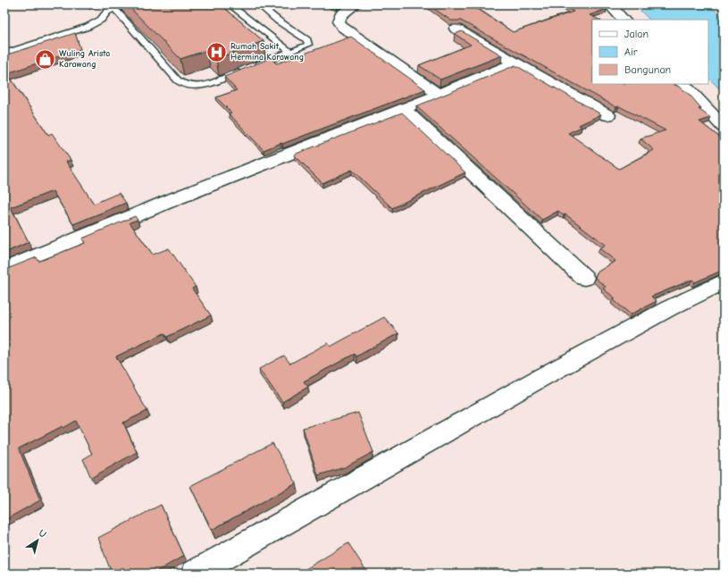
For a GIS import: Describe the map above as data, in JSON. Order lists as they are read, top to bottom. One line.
{"places":{"hospital":["Rumah Sakit Hermina Karawang"],"shop":["Wuling Arista Karawang"]},"legend":["Jalan","Air","Bangunan"],"north":"top right"}
